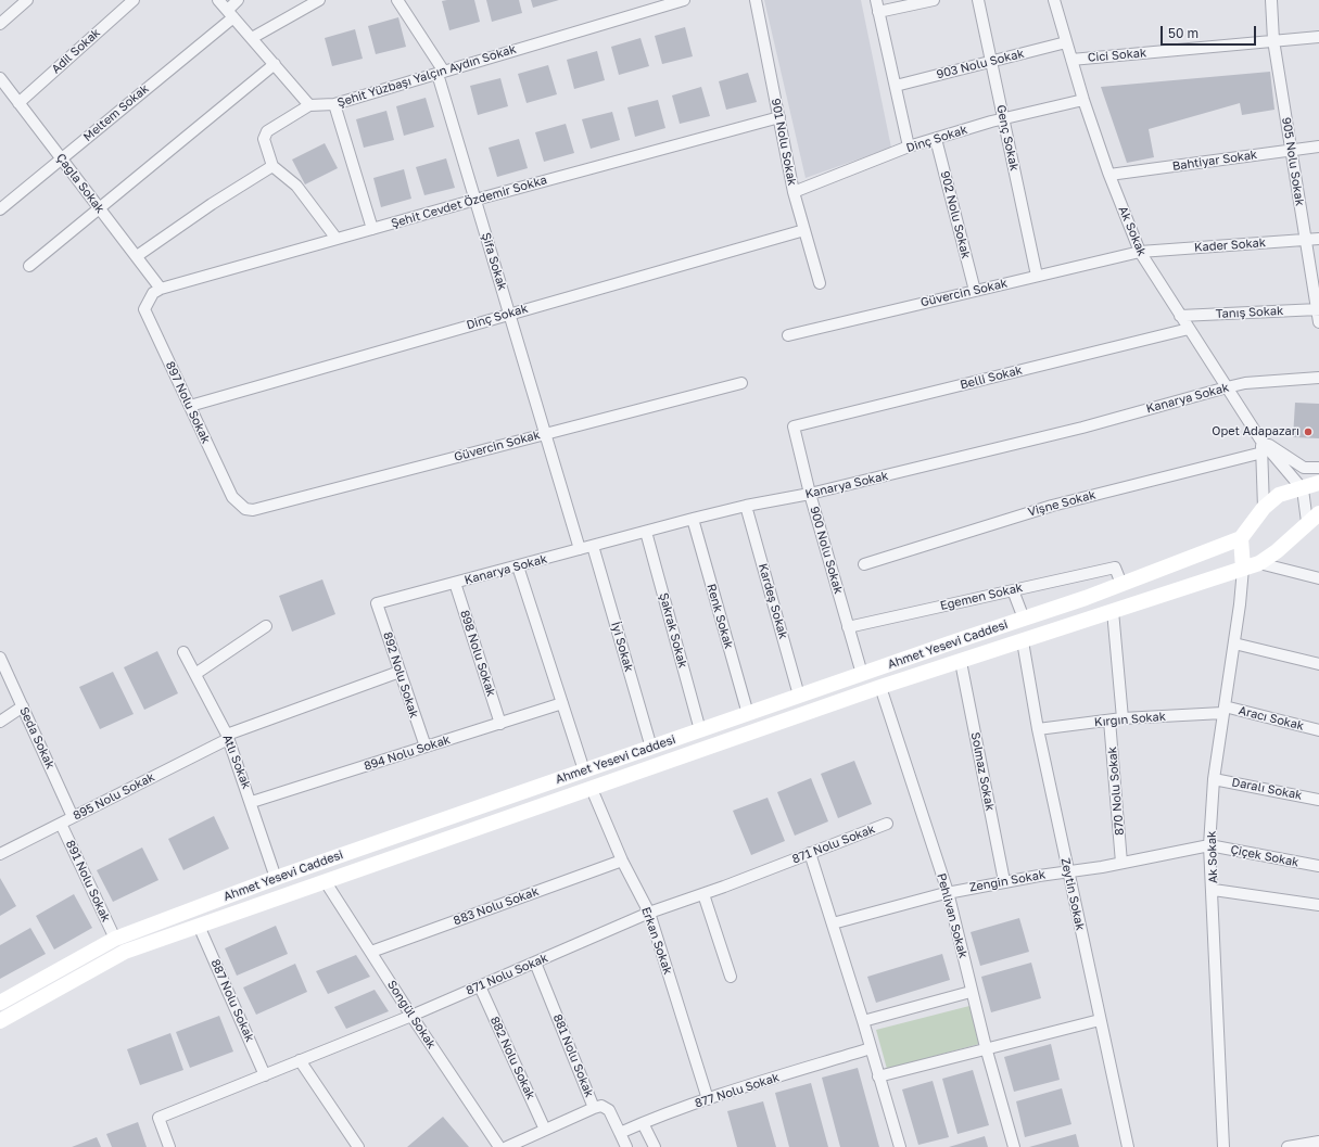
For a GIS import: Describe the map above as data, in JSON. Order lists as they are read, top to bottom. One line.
{"streets":{"main road":["Ahmet Yesevi Caddesi"],"street":["Adil Sokak","Cici Sokak","903 Nolu Sokak","Şehit Yüzbaşı Yalçın Aydın Sokak","Meltem Sokak","Genç Sokak","Dinç Sokak","901 Nolu Sokak","Bahtiyar Sokak","905 Nolu Sokak","Çağla Sokak","Şehit Cevdet Özdemir Sokka","902 Nolu Sokak","Ak Sokak","Kader Sokak","Şifa Sokak","Güvercin Sokak","Tanış Sokak","Belli Sokak","Kanarya Sokak","897 Nolu Sokak","Vişne Sokak","900 Nolu Sokak","Egemen Sokak","Kardeş Sokak","Renk Sokak","Şakrak Sokak","İyi Sokak","898 Nolu Sokak","892 Nolu Sokak","Aracı Sokak","Kırgın Sokak","Seda Sokak","894 Nolu Sokak","Atlı Sokak","Solmaz Sokak","Daralı Sokak","870 Nolu Sokak","895 Nolu Sokak","871 Nolu Sokak","Çiçek Sokak","891 Nolu Sokak","Zengin Sokak","Zeytin Sokak","883 Nolu Sokak","Pehlivan Sokak","Erkan Sokak","887 Nolu Sokak","Songül Sokak","881 Nolu Sokak","882 Nolu Sokak","877 Nolu Sokak"]},"crossings":[["Adil Sokak","Çağla Sokak"],["Cici Sokak","905 Nolu Sokak"],["Cici Sokak","Ak Sokak"],["903 Nolu Sokak","Genç Sokak"],["903 Nolu Sokak","Ak Sokak"],["Şehit Yüzbaşı Yalçın Aydın Sokak","Şifa Sokak"],["Meltem Sokak","Çağla Sokak"],["Genç Sokak","Dinç Sokak"],["Genç Sokak","Güvercin Sokak"],["Dinç Sokak","901 Nolu Sokak"],["Dinç Sokak","902 Nolu Sokak"],["Dinç Sokak","Ak Sokak"],["Dinç Sokak","Şifa Sokak"],["Dinç Sokak","897 Nolu Sokak"],["901 Nolu Sokak","Şehit Cevdet Özdemir Sokka"],["Bahtiyar Sokak","905 Nolu Sokak"],["Bahtiyar Sokak","Ak Sokak"],["905 Nolu Sokak","Kader Sokak"],["905 Nolu Sokak","Tanış Sokak"],["Çağla Sokak","Şehit Cevdet Özdemir Sokka"],["Çağla Sokak","897 Nolu Sokak"],["Şehit Cevdet Özdemir Sokka","Şifa Sokak"],["Şehit Cevdet Özdemir Sokka","897 Nolu Sokak"],["902 Nolu Sokak","Güvercin Sokak"],["Ak Sokak","Kader Sokak"],["Ak Sokak","Güvercin Sokak"],["Ak Sokak","Tanış Sokak"],["Ak Sokak","Belli Sokak"],["Ak Sokak","Kanarya Sokak"],["Ak Sokak","Ahmet Yesevi Caddesi"],["Ak Sokak","Aracı Sokak"],["Ak Sokak","Kırgın Sokak"],["Ak Sokak","Daralı Sokak"],["Ak Sokak","Çiçek Sokak"],["Ak Sokak","Zengin Sokak"],["Kader Sokak","Güvercin Sokak"],["Şifa Sokak","Güvercin Sokak"],["Şifa Sokak","Kanarya Sokak"],["Güvercin Sokak","897 Nolu Sokak"],["Belli Sokak","900 Nolu Sokak"],["Kanarya Sokak","900 Nolu Sokak"],["Kanarya Sokak","Kardeş Sokak"],["Kanarya Sokak","Renk Sokak"],["Kanarya Sokak","Şakrak Sokak"],["Kanarya Sokak","İyi Sokak"],["Kanarya Sokak","898 Nolu Sokak"],["Kanarya Sokak","892 Nolu Sokak"],["900 Nolu Sokak","Egemen Sokak"],["900 Nolu Sokak","Ahmet Yesevi Caddesi"],["Egemen Sokak","Ahmet Yesevi Caddesi"],["Kardeş Sokak","Ahmet Yesevi Caddesi"],["Renk Sokak","Ahmet Yesevi Caddesi"],["Şakrak Sokak","Ahmet Yesevi Caddesi"],["Ahmet Yesevi Caddesi","İyi Sokak"],["Ahmet Yesevi Caddesi","Atlı Sokak"],["Ahmet Yesevi Caddesi","Solmaz Sokak"],["Ahmet Yesevi Caddesi","891 Nolu Sokak"],["Ahmet Yesevi Caddesi","Zeytin Sokak"],["Ahmet Yesevi Caddesi","Pehlivan Sokak"],["Ahmet Yesevi Caddesi","Erkan Sokak"],["Ahmet Yesevi Caddesi","887 Nolu Sokak"],["Ahmet Yesevi Caddesi","Songül Sokak"],["898 Nolu Sokak","894 Nolu Sokak"],["892 Nolu Sokak","894 Nolu Sokak"],["892 Nolu Sokak","895 Nolu Sokak"],["Aracı Sokak","Kırgın Sokak"],["Kırgın Sokak","870 Nolu Sokak"],["Kırgın Sokak","Zeytin Sokak"],["Seda Sokak","895 Nolu Sokak"],["894 Nolu Sokak","Atlı Sokak"],["Atlı Sokak","895 Nolu Sokak"],["Solmaz Sokak","Zengin Sokak"],["870 Nolu Sokak","Zengin Sokak"],["895 Nolu Sokak","891 Nolu Sokak"],["871 Nolu Sokak","Erkan Sokak"],["871 Nolu Sokak","887 Nolu Sokak"],["871 Nolu Sokak","Songül Sokak"],["871 Nolu Sokak","881 Nolu Sokak"],["871 Nolu Sokak","882 Nolu Sokak"],["Çiçek Sokak","Zengin Sokak"],["Zengin Sokak","Zeytin Sokak"],["Zengin Sokak","Pehlivan Sokak"],["883 Nolu Sokak","Erkan Sokak"],["883 Nolu Sokak","Songül Sokak"],["Erkan Sokak","877 Nolu Sokak"],["881 Nolu Sokak","882 Nolu Sokak"]],"places":["Opet Adapazarı"],"scale_bar":"50 m"}
